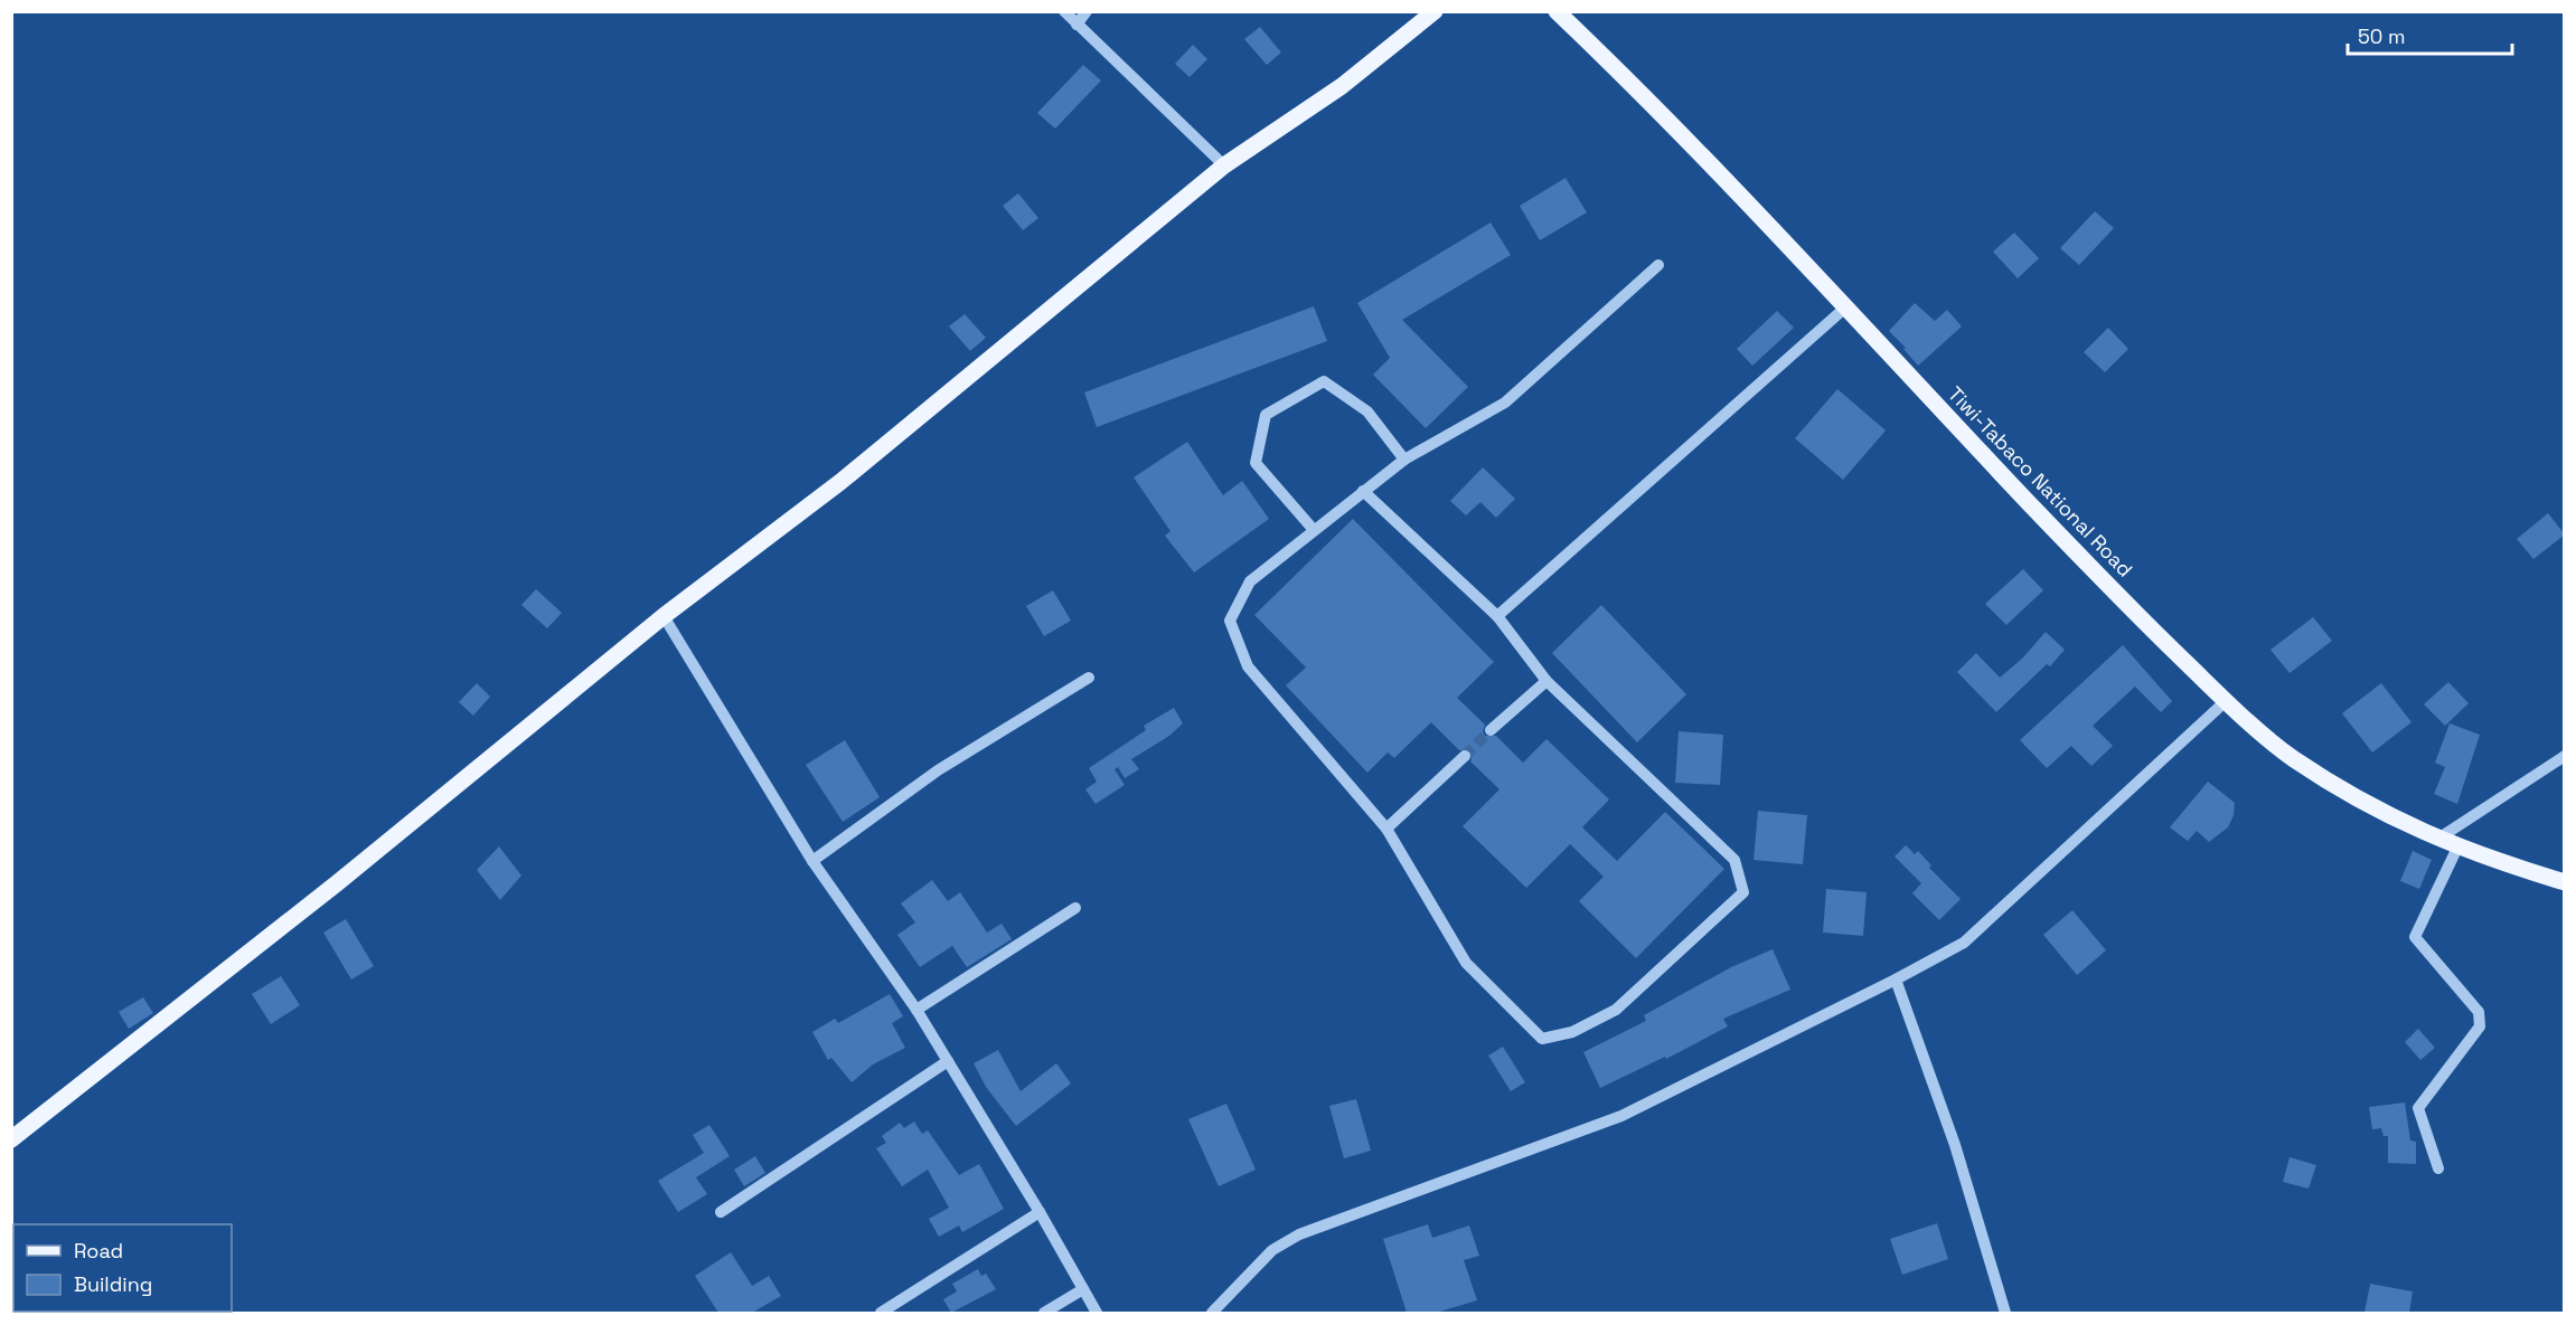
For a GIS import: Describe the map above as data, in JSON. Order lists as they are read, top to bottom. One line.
{"streets":{"main road":["Tiwi-Tabaco National Road"]},"legend":["Road","Building"],"scale_bar":"50 m"}
